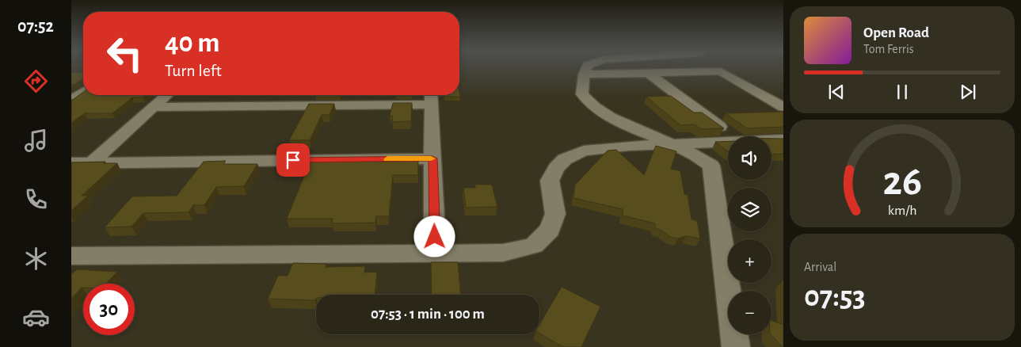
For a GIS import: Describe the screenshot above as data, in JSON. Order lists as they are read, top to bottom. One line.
{"page":{"tabs":"07:52","turn":["40 m","Turn left"],"song":["Open Road","Tom Ferris"],"map_buttons":["+","−"],"tile":["Arrival","07:53"],"limit":"30","trip":"07:53 · 1 min · 100 m","gauge":["26","km/h"]}}
